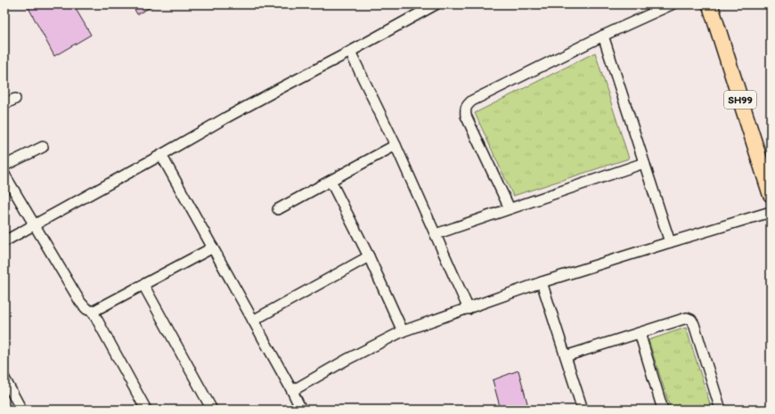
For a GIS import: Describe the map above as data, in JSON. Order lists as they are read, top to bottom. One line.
{"streets":{"main road":["SH99"]}}
